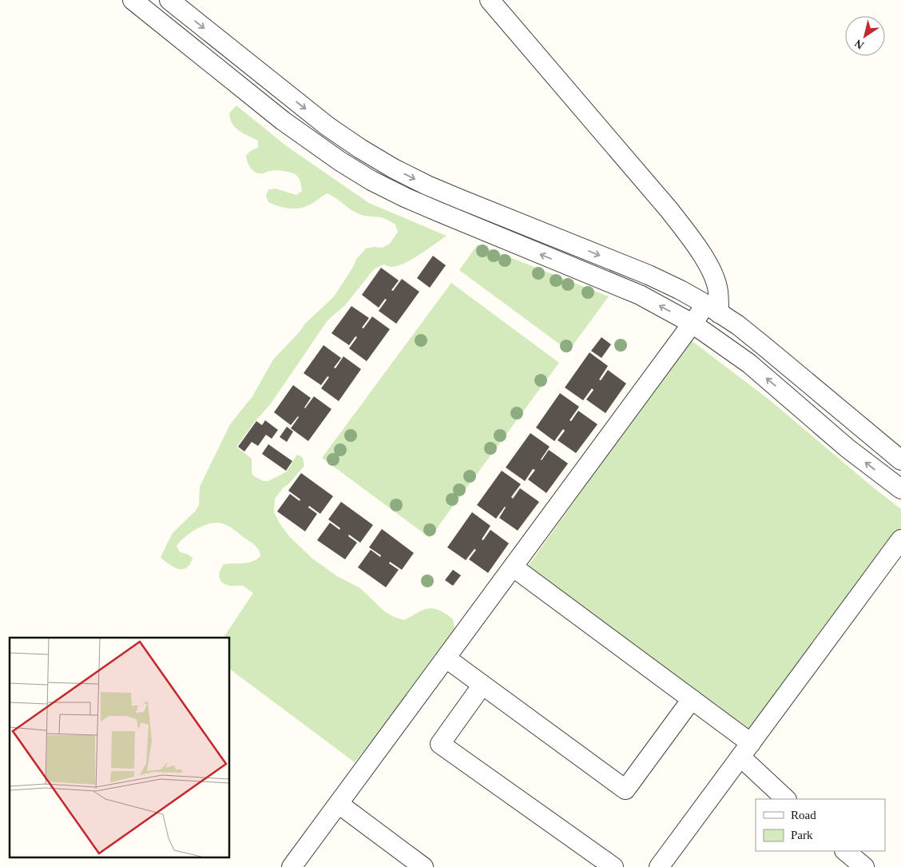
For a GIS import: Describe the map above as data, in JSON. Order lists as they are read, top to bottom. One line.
{"legend":["Road","Park"],"north":"bottom left"}
